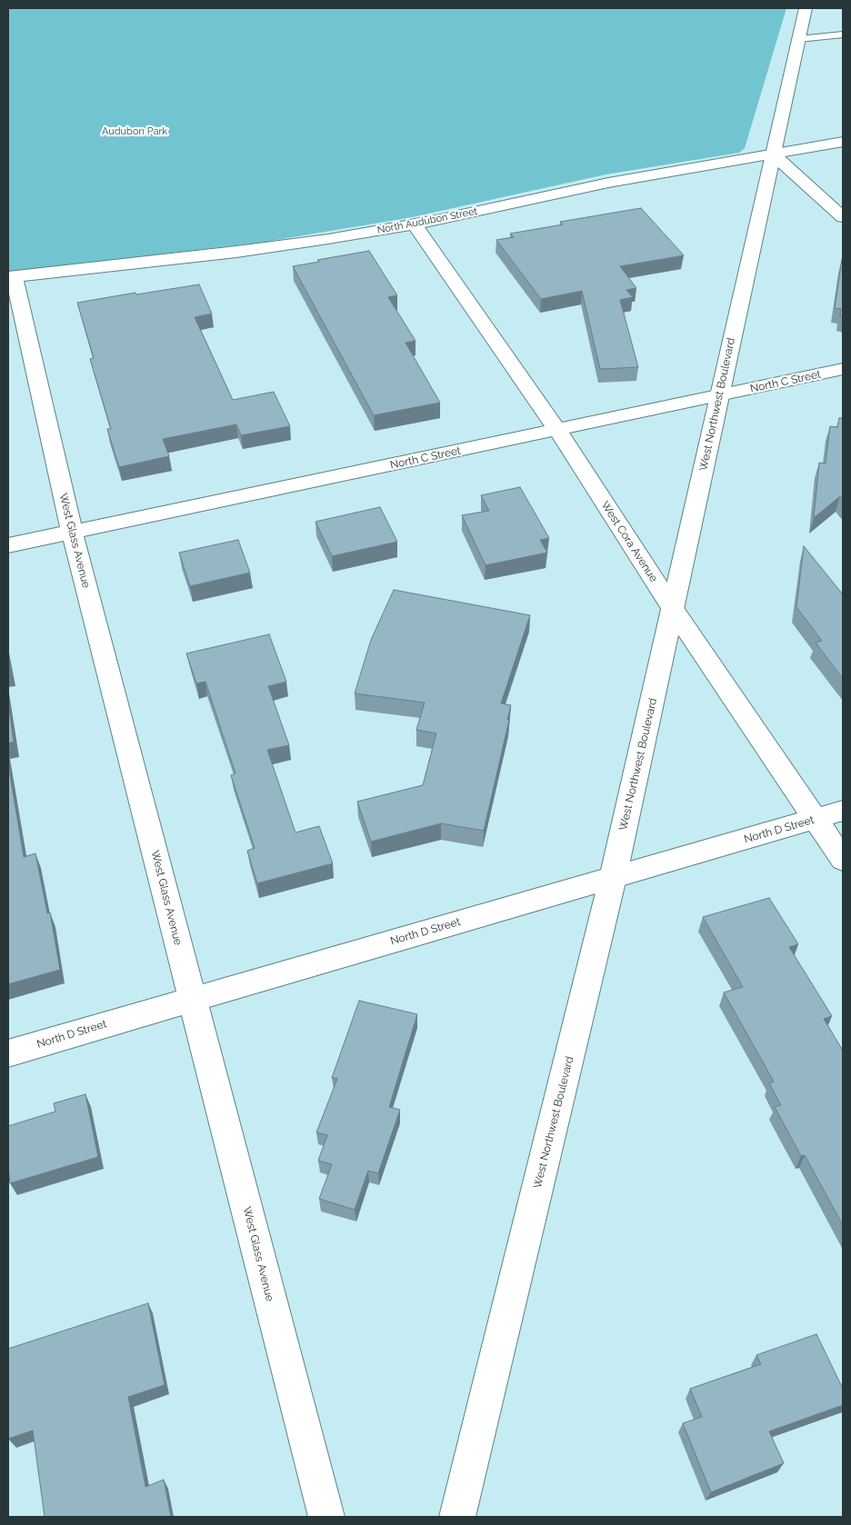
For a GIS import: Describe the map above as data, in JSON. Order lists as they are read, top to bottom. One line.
{"streets":{"street":["North Audubon Street","North C Street","West Northwest Boulevard","West Glass Avenue","West Cora Avenue","North D Street"]},"crossings":[["North Audubon Street","West Northwest Boulevard"],["North Audubon Street","West Glass Avenue"],["North Audubon Street","West Cora Avenue"],["North C Street","West Northwest Boulevard"],["North C Street","West Glass Avenue"],["North C Street","West Cora Avenue"],["West Northwest Boulevard","West Cora Avenue"],["West Northwest Boulevard","North D Street"],["West Glass Avenue","North D Street"],["West Cora Avenue","North D Street"]],"parks":["Audubon Park"]}
